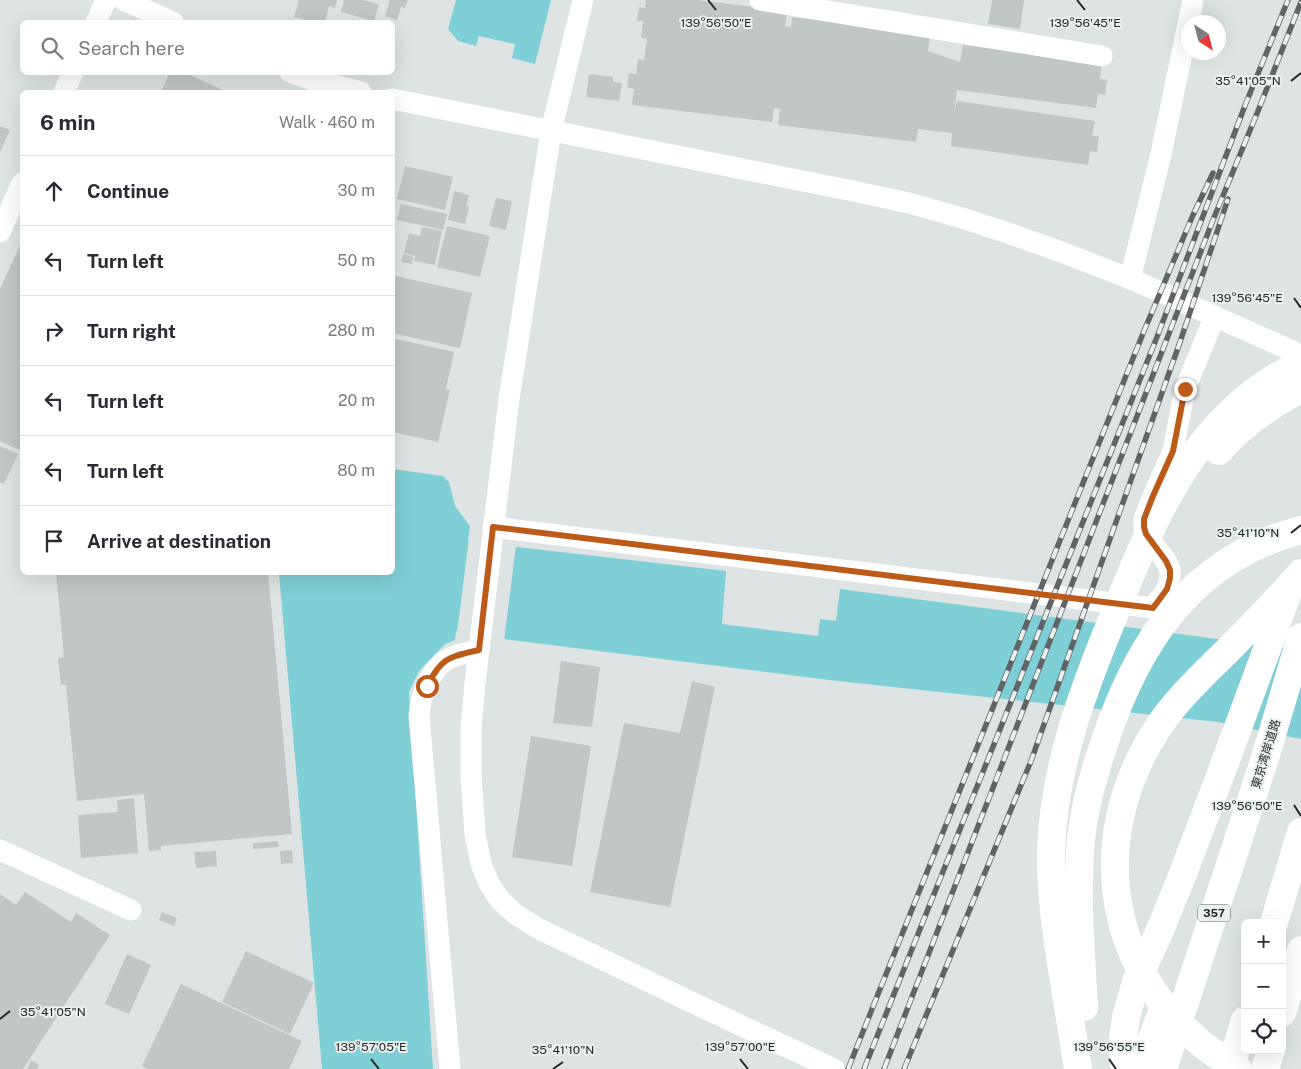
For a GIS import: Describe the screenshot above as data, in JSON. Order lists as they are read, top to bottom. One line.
{"streets":{"highway":["東京湾岸道路","357"]},"north":"bottom right","page":{"search":"Search here","heading":["6 min","Walk · 460 m"],"list":[["Continue","30 m"],["Turn left","50 m"],["Turn right","280 m"],["Turn left","20 m"],["Turn left","80 m"],"Arrive at destination"],"map_buttons":["+","−"]},"coordinates":["139°56'50\"E","139°56'45\"E","35°41'05\"N","35°41'10\"N","139°57'05\"E","139°57'00\"E","139°56'55\"E"]}
